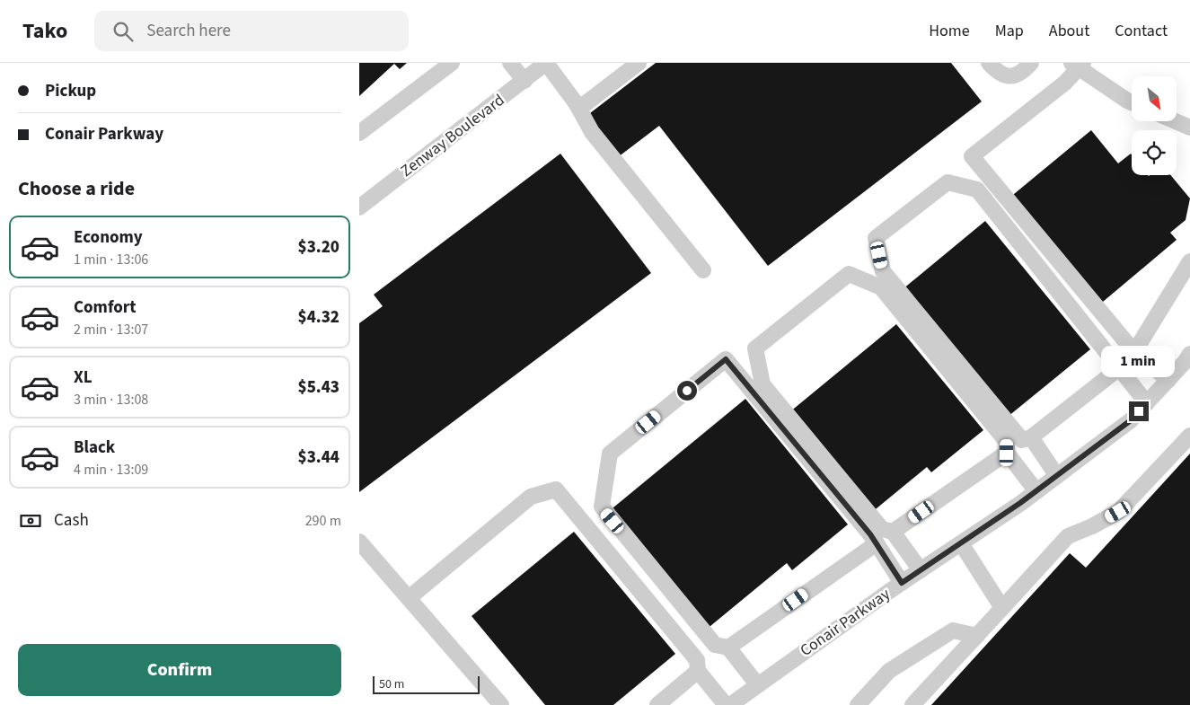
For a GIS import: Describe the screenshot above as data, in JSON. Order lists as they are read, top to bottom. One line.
{"streets":{"street":["Zenway Boulevard","Conair Parkway"]},"scale_bar":"50 m","north":"bottom right","page":{"header":"Tako","search":"Search here","nav":["Home","Map","About","Contact"],"banner":["Pickup","Conair Parkway"],"heading":"Choose a ride","list":[{"name":"Economy","note":"1 min · 13:06","value":"$3.20"},{"name":"Comfort","note":"2 min · 13:07","value":"$4.32"},{"name":"XL","note":"3 min · 13:08","value":"$5.43"},{"name":"Black","note":"4 min · 13:09","value":"$3.44"}],"bubble":"1 min","pay":["Cash","290 m"],"buttons":"Confirm","scale":"50 m"}}
